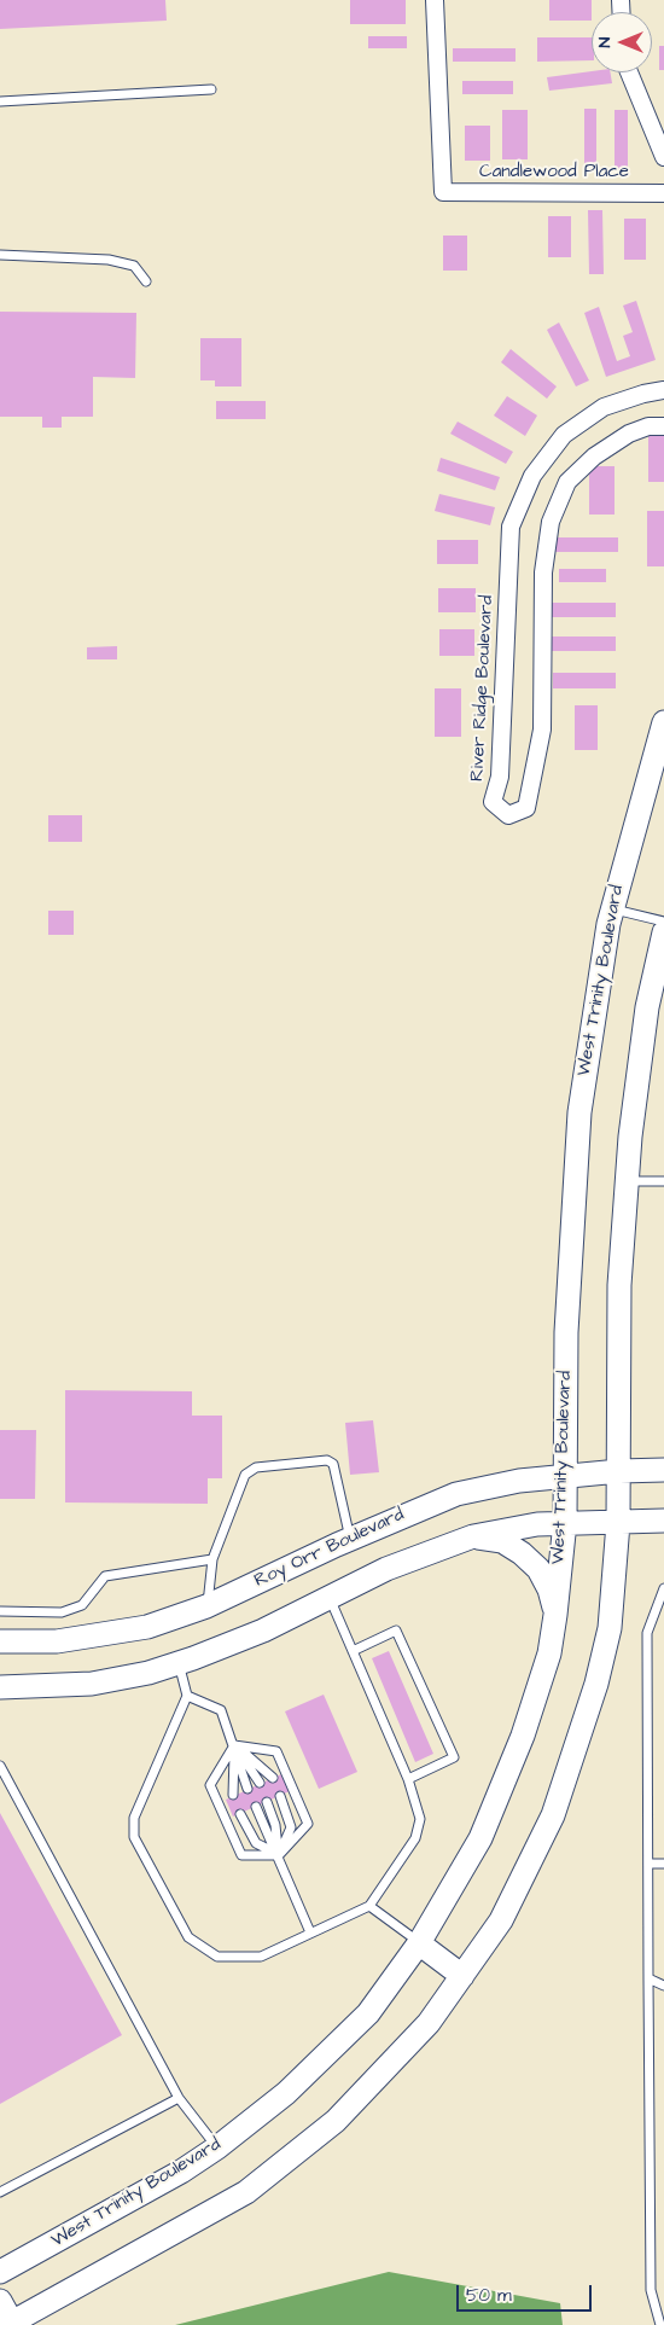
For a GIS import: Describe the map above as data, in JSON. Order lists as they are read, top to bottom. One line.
{"streets":{"main road":["West Trinity Boulevard","Roy Orr Boulevard"],"street":["Candlewood Place","River Ridge Boulevard"]},"crossings":[["West Trinity Boulevard","Roy Orr Boulevard"]],"scale_bar":"50 m","north":"left"}
